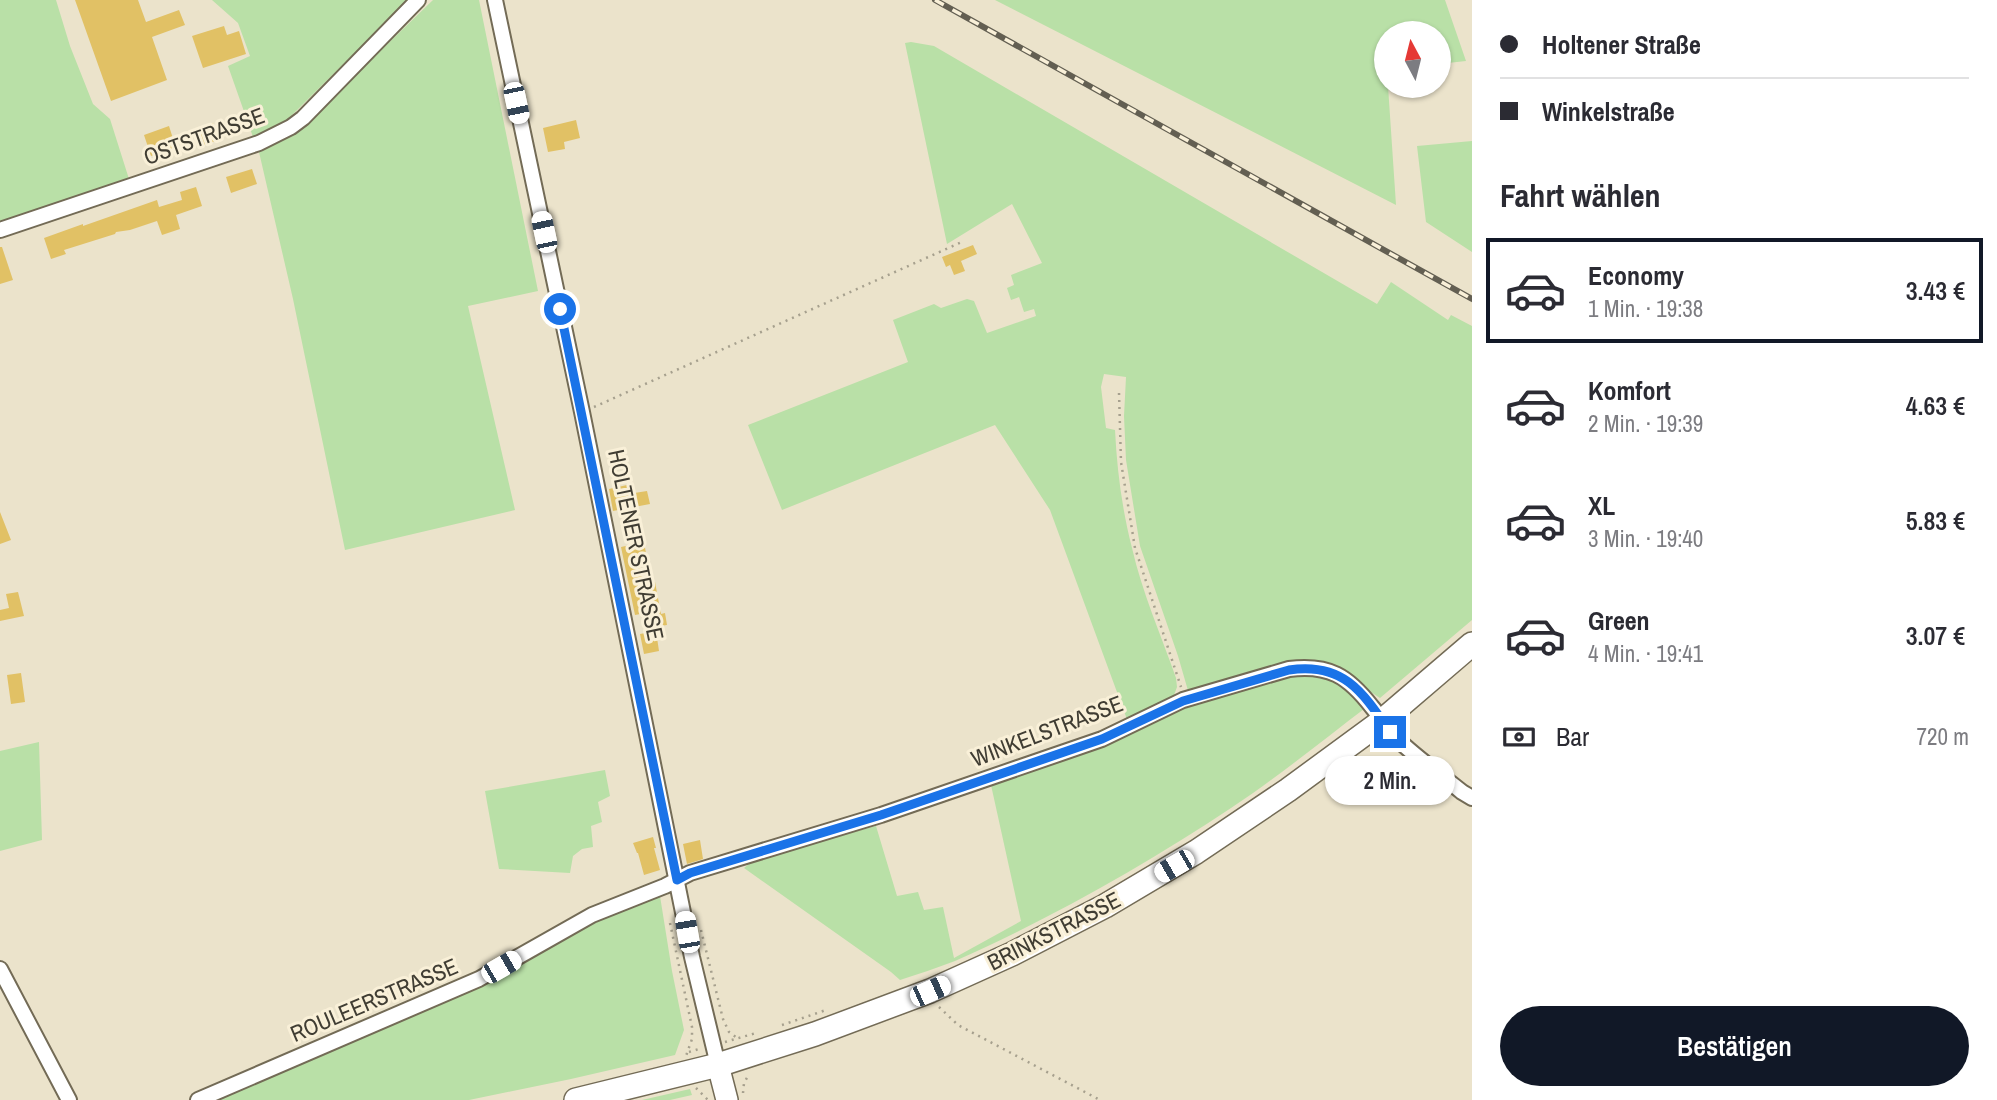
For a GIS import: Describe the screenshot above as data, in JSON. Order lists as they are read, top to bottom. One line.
{"streets":{"main road":["HOLTENER STRASSE","BRINKSTRASSE"],"street":["OSTSTRASSE","WINKELSTRASSE","ROULEERSTRASSE"]},"crossings":[["HOLTENER STRASSE","WINKELSTRASSE"],["HOLTENER STRASSE","BRINKSTRASSE"],["HOLTENER STRASSE","ROULEERSTRASSE"],["WINKELSTRASSE","BRINKSTRASSE"],["WINKELSTRASSE","ROULEERSTRASSE"]],"north":"top","page":{"banner":["Holtener Straße","Winkelstraße"],"heading":"Fahrt wählen","list":[{"name":"Economy","note":"1 Min. · 19:38","value":"3.43 €"},{"name":"Komfort","note":"2 Min. · 19:39","value":"4.63 €"},{"name":"XL","note":"3 Min. · 19:40","value":"5.83 €"},{"name":"Green","note":"4 Min. · 19:41","value":"3.07 €"}],"pay":["Bar","720 m"],"bubble":"2 Min.","buttons":"Bestätigen"}}
